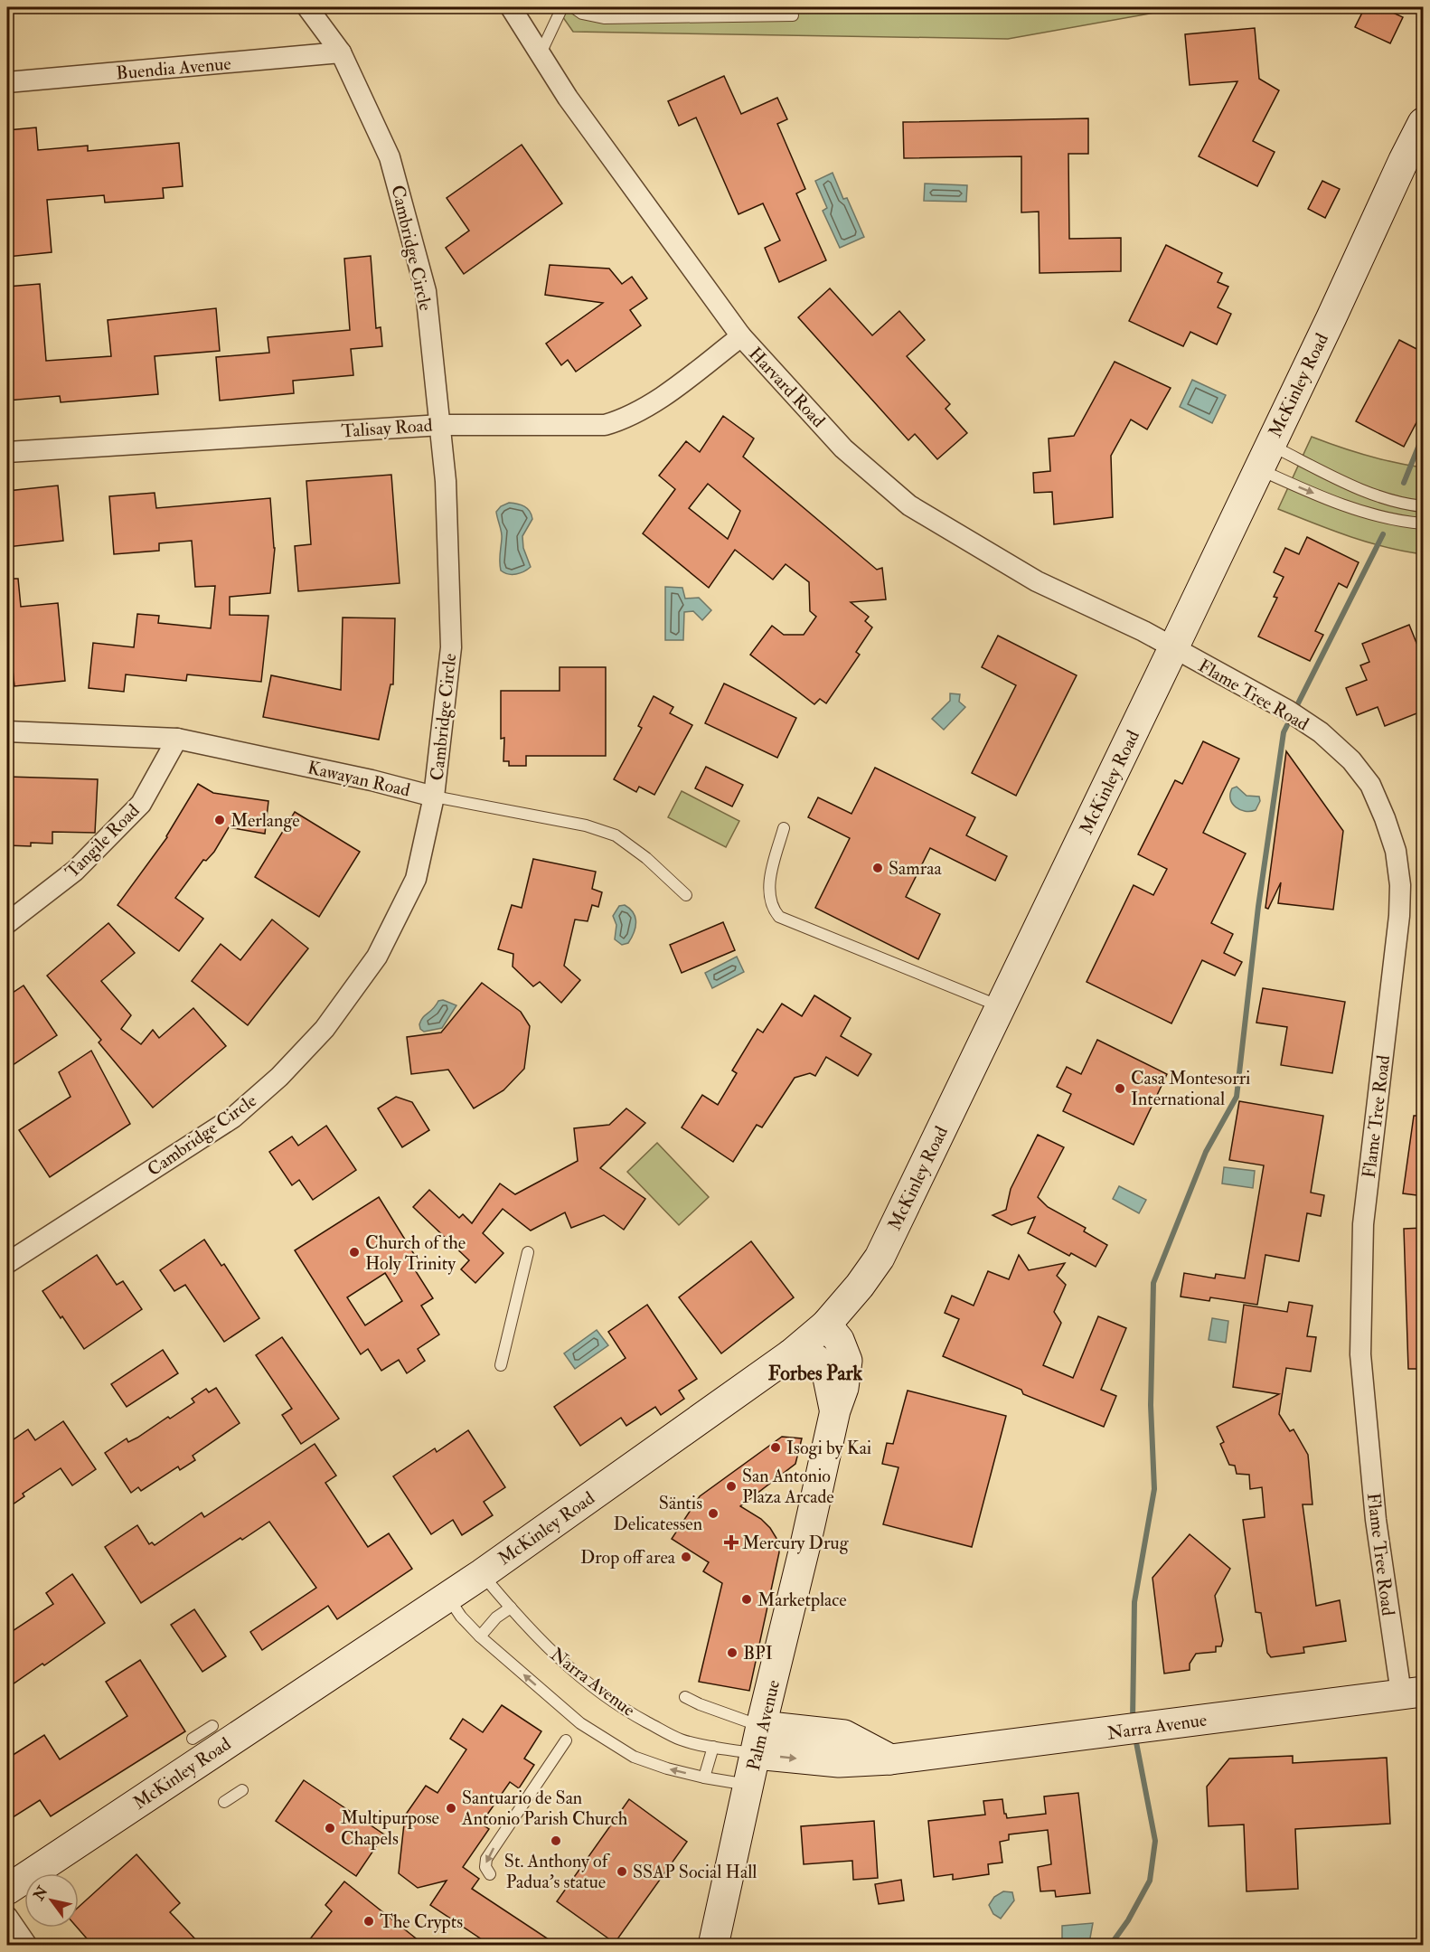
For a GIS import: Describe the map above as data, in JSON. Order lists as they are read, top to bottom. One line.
{"streets":{"main road":["McKinley Road","Narra Avenue","Palm Avenue"],"street":["Buendia Avenue","Cambridge Circle","Harvard Road","Talisay Road","Flame Tree Road","Kawayan Road","Tangile Road"]},"crossings":[["Buendia Avenue","Cambridge Circle"],["Cambridge Circle","Talisay Road"],["Cambridge Circle","Kawayan Road"],["McKinley Road","Harvard Road"],["McKinley Road","Flame Tree Road"],["McKinley Road","Narra Avenue"],["McKinley Road","Palm Avenue"],["Harvard Road","Talisay Road"],["Harvard Road","Flame Tree Road"],["Flame Tree Road","Narra Avenue"],["Kawayan Road","Tangile Road"],["Narra Avenue","Palm Avenue"]],"districts":["Forbes Park"],"places":{"other":["Merlange","Samraa","Casa Montesorri International","Church of the Holy Trinity","Isogi by Kai","San Antonio Plaza Arcade","Säntis Delicatessen","Drop off area","Marketplace","BPI","Santuario de San Antonio Parish Church","Multipurpose Chapels","St. Anthony of Padua's statue","SSAP Social Hall","The Crypts"],"health":["Mercury Drug"]},"north":"top left"}
